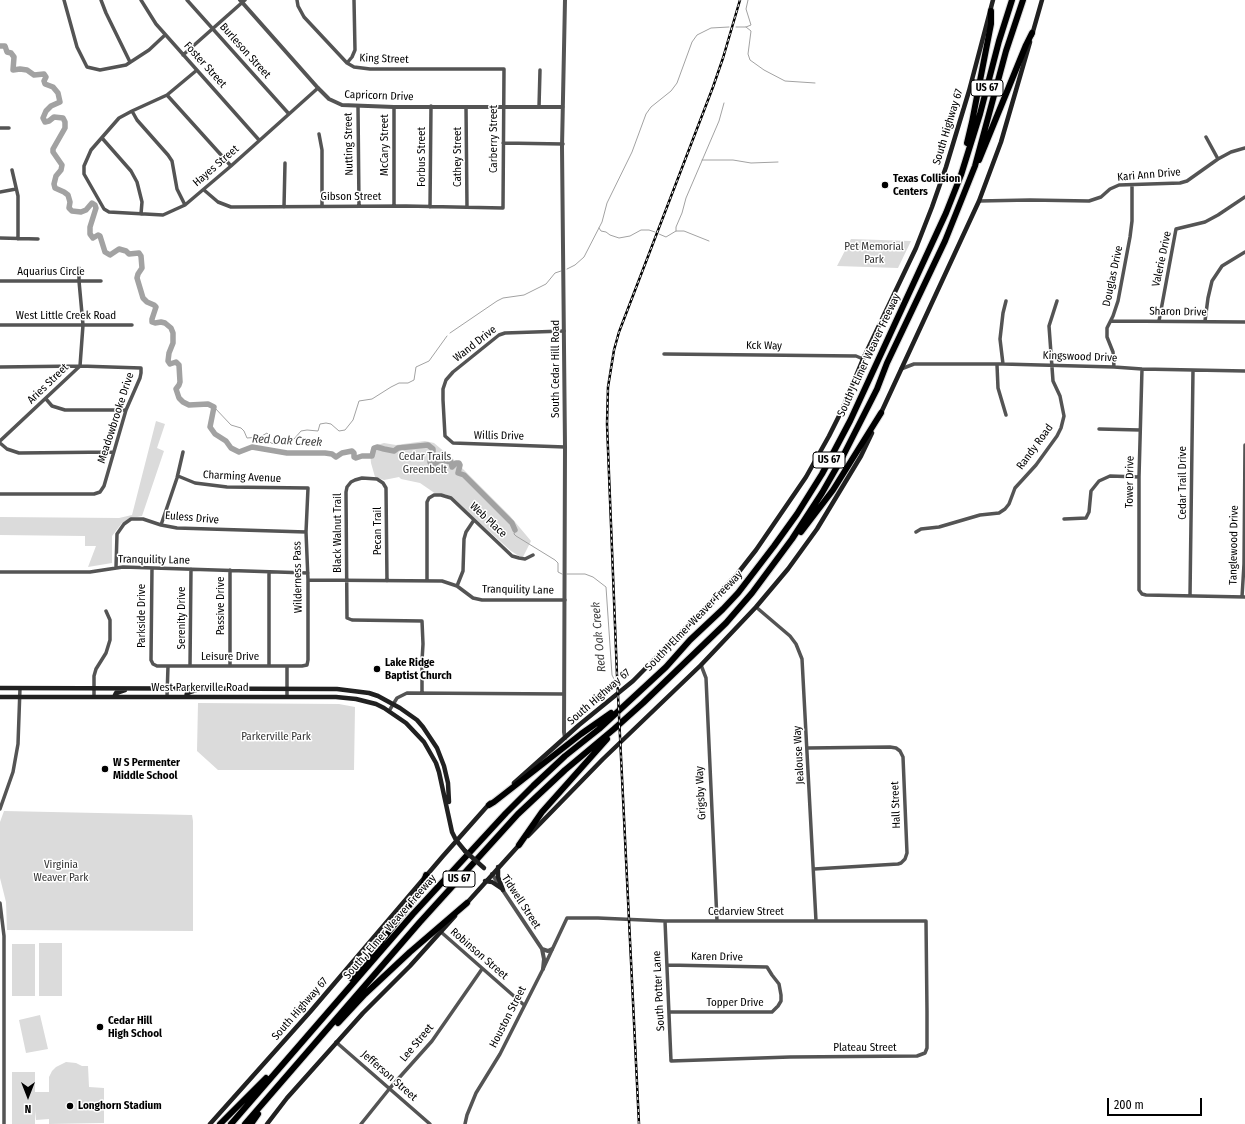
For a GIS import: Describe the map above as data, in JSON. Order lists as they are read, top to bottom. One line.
{"streets":{"highway":["US 67","South J Elmer Weaver Freeway"],"main road":["South Highway 67","West Parkerville Road","Tidwell Street"],"street":["Burleson Street","King Street","Foster Street","Capricorn Drive","Carberry Street","Nutting Street","McCary Street","Forbus Street","Cathey Street","Hayes Street","Kari Ann Drive","Gibson Street","Valerie Drive","Aquarius Circle","Douglas Drive","Sharon Drive","West Little Creek Road","Wand Drive","Kck Way","Kingswood Drive","South Cedar Hill Road","Aries Street","Meadowbrooke Drive","Willis Drive","Randy Road","Charming Avenue","Tower Drive","Cedar Trail Drive","Euless Drive","Web Place","Pecan Trail","Black Walnut Trail","Tanglewood Drive","Tranquility Lane","Wilderness Pass","Passive Drive","Parkside Drive","Serenity Drive","Leisure Drive","Jealouse Way","Grigsby Way","Hall Street","Cedarview Street","Robinson Street","Karen Drive","South Potter Lane","Topper Drive","Houston Street","Lee Street","Plateau Street","Jefferson Street"]},"crossings":[["Burleson Street","Hayes Street"],["King Street","Carberry Street"],["Foster Street","Hayes Street"],["Capricorn Drive","Carberry Street"],["Capricorn Drive","Nutting Street"],["Capricorn Drive","McCary Street"],["Capricorn Drive","Forbus Street"],["Capricorn Drive","Cathey Street"],["Capricorn Drive","Hayes Street"],["Capricorn Drive","South Cedar Hill Road"],["South Highway 67","Kck Way"],["South Highway 67","South Cedar Hill Road"],["South Highway 67","Tidwell Street"],["Carberry Street","Gibson Street"],["Nutting Street","Gibson Street"],["McCary Street","Gibson Street"],["Forbus Street","Gibson Street"],["Cathey Street","Gibson Street"],["Hayes Street","Gibson Street"],["Kari Ann Drive","Douglas Drive"],["Valerie Drive","Sharon Drive"],["Aquarius Circle","Aries Street"],["Douglas Drive","Sharon Drive"],["Douglas Drive","Kingswood Drive"],["West Little Creek Road","Aries Street"],["Wand Drive","South Cedar Hill Road"],["Wand Drive","Willis Drive"],["Kingswood Drive","Randy Road"],["Kingswood Drive","Tower Drive"],["Kingswood Drive","Cedar Trail Drive"],["South Cedar Hill Road","Willis Drive"],["South Cedar Hill Road","Tranquility Lane"],["Aries Street","Meadowbrooke Drive"],["Charming Avenue","Wilderness Pass"],["Tower Drive","Cedar Trail Drive"],["Euless Drive","Tranquility Lane"],["Euless Drive","Wilderness Pass"],["Web Place","Tranquility Lane"],["Pecan Trail","Black Walnut Trail"],["Pecan Trail","Tranquility Lane"],["Black Walnut Trail","Tranquility Lane"],["Tranquility Lane","Wilderness Pass"],["Tranquility Lane","Passive Drive"],["Tranquility Lane","Parkside Drive"],["Tranquility Lane","Serenity Drive"],["Wilderness Pass","Leisure Drive"],["Passive Drive","Leisure Drive"],["Parkside Drive","Leisure Drive"],["Serenity Drive","Leisure Drive"],["West Parkerville Road","Tidwell Street"],["Jealouse Way","Hall Street"],["Jealouse Way","Cedarview Street"],["Grigsby Way","Cedarview Street"],["Cedarview Street","South Potter Lane"],["Cedarview Street","Houston Street"],["Cedarview Street","Plateau Street"],["Robinson Street","Houston Street"],["Robinson Street","Lee Street"],["Karen Drive","South Potter Lane"],["Karen Drive","Topper Drive"],["South Potter Lane","Topper Drive"],["South Potter Lane","Plateau Street"],["Lee Street","Jefferson Street"]],"water":["Red Oak Creek"],"parks":["Pet Memorial Park","Cedar Trails Greenbelt","Parkerville Park","Virginia Weaver Park"],"places":["Texas Collision Centers","Lake Ridge Baptist Church","W S Permenter Middle School","Cedar Hill High School","Longhorn Stadium"],"scale_bar":"200 m","north":"bottom"}
